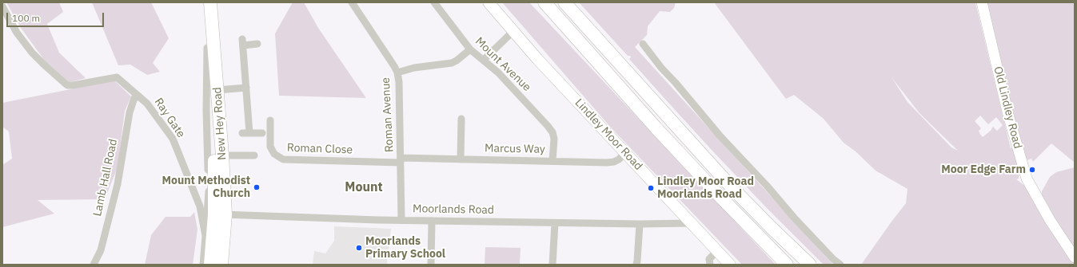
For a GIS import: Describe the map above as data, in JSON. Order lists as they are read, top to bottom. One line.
{"streets":{"highway":["New Hey Road"],"main road":["Lindley Moor Road"],"street":["Mount Avenue","Old Lindley Road","Roman Avenue","Ray Gate","Roman Close","Marcus Way","Lamb Hall Road","Moorlands Road"]},"crossings":[["Mount Avenue","Marcus Way"],["Roman Avenue","Roman Close"],["Roman Avenue","Marcus Way"],["Roman Avenue","Moorlands Road"],["Ray Gate","New Hey Road"],["Ray Gate","Lamb Hall Road"],["New Hey Road","Moorlands Road"],["Lindley Moor Road","Marcus Way"],["Lindley Moor Road","Moorlands Road"],["Roman Close","Marcus Way"]],"districts":["Mount"],"places":["Moor Edge Farm","Mount Methodist Church","Lindley Moor Road Moorlands Road","Moorlands Primary School"],"scale_bar":"100 m"}
